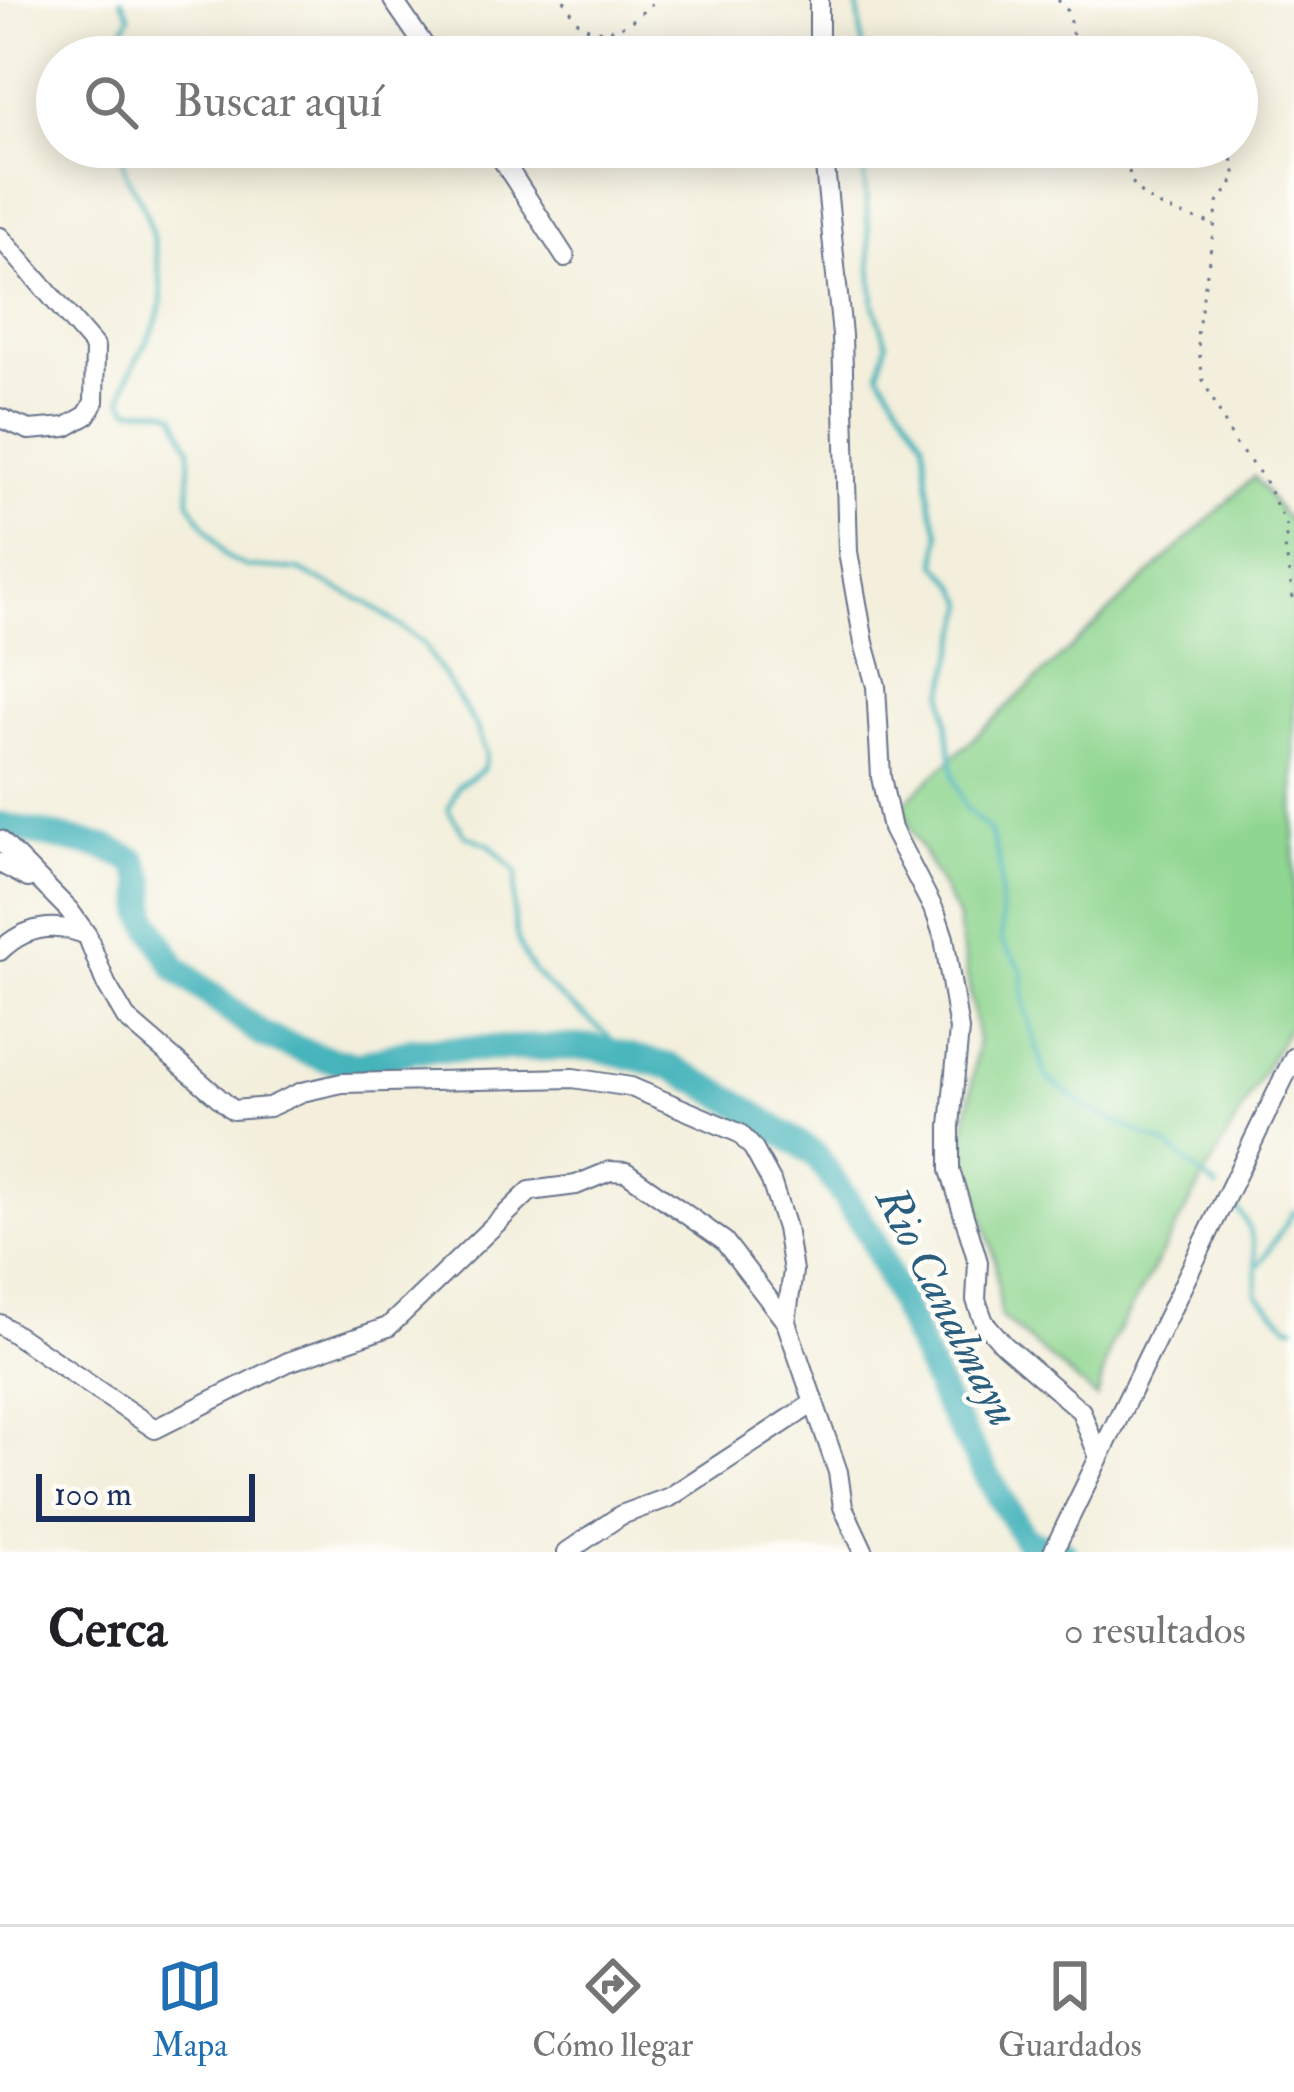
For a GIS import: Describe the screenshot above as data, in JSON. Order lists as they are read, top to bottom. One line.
{"water":["Rio Canalmayu"],"scale_bar":"100 m","page":{"search":"Buscar aquí","scale":"100 m","heading":["Cerca","0 resultados"],"nav":["Mapa","Cómo llegar","Guardados"]}}
